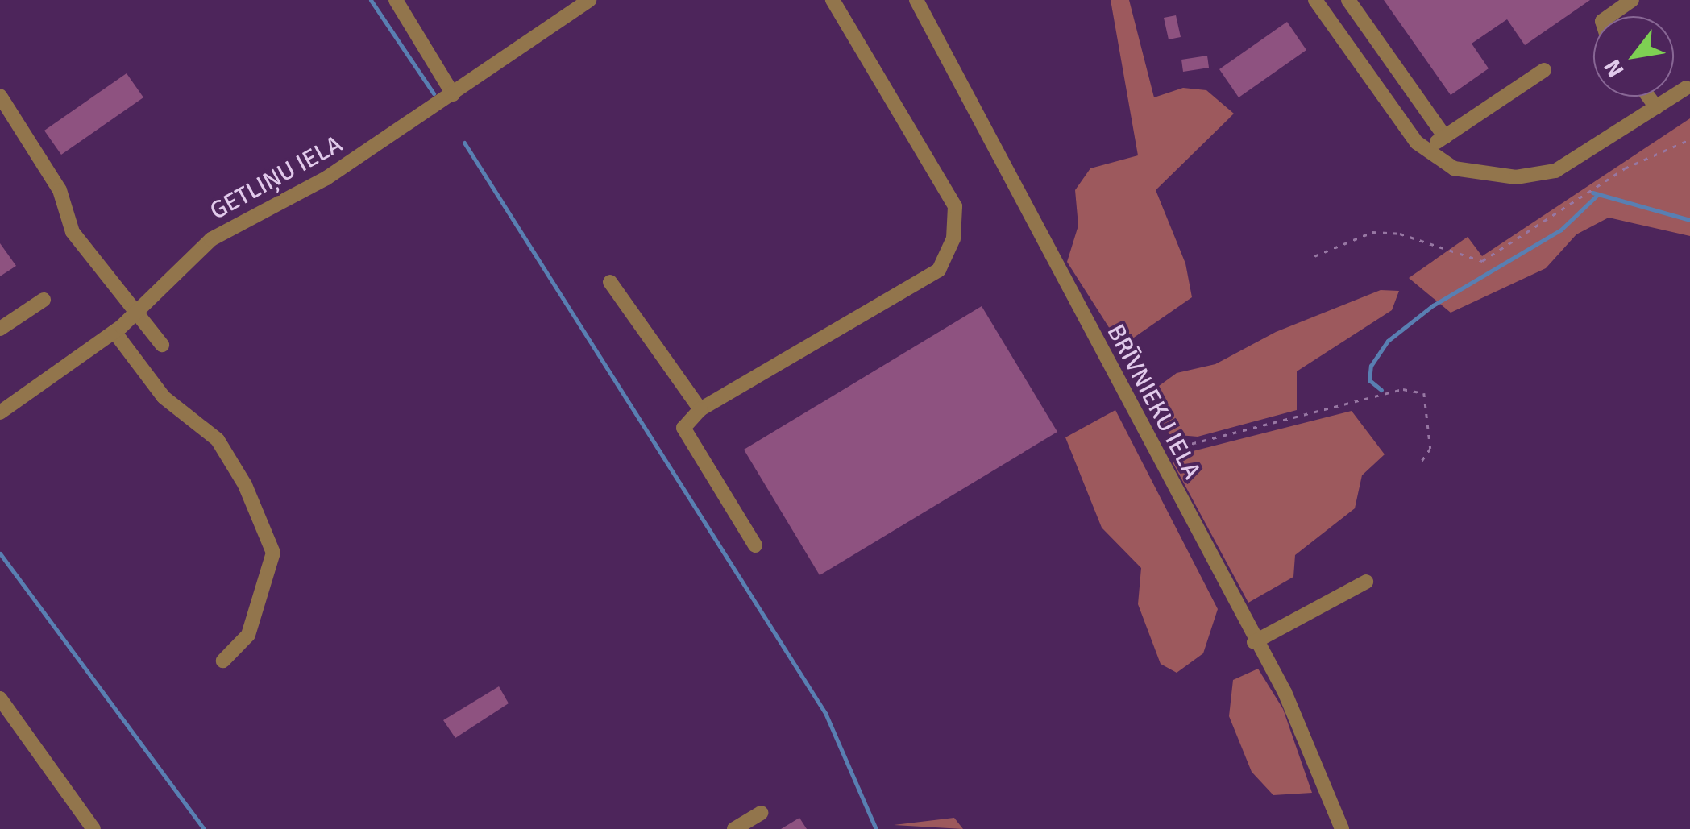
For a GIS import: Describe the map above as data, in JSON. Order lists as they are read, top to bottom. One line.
{"streets":{"street":["GETLIŅU IELA","BRĪVNIEKU IELA"]},"north":"bottom left"}
